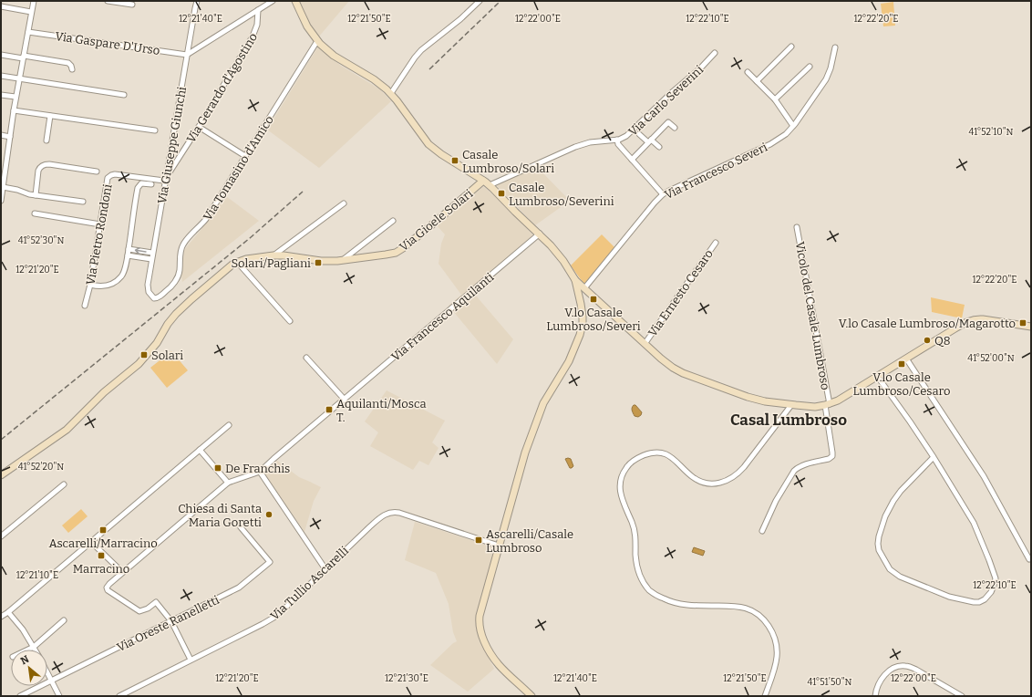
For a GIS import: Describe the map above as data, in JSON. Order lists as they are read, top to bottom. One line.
{"streets":{"street":["Via Gaspare D'Urso","Via Gerardo d'Agostino","Via Carlo Severini","Via Giuseppe Giunchi","Via Tomasino d'Amico","Via Francesco Severi","Via Gioele Solari","Via Pietro Rondoni","Via Ernesto Cesaro","Vicolo del Casale Lumbroso","Via Francesco Aquilanti","Via Tullio Ascarelli","Via Oreste Ranelletti"]},"crossings":[["Via Gaspare D'Urso","Via Giuseppe Giunchi"],["Via Gerardo d'Agostino","Via Giuseppe Giunchi"],["Via Gerardo d'Agostino","Via Pietro Rondoni"],["Via Giuseppe Giunchi","Via Tomasino d'Amico"],["Via Giuseppe Giunchi","Via Pietro Rondoni"],["Via Francesco Severi","Vicolo del Casale Lumbroso"],["Via Ernesto Cesaro","Vicolo del Casale Lumbroso"],["Via Francesco Aquilanti","Via Oreste Ranelletti"]],"districts":["Casal Lumbroso"],"places":{"transit":["Casale Lumbroso/Solari","Casale Lumbroso/Severini","Solari/Pagliani","V.lo Casale Lumbroso/Severi","V.lo Casale Lumbroso/Magarotto","Solari","V.lo Casale Lumbroso/Cesaro","Aquilanti/Mosca T.","De Franchis","Ascarelli/Marracino","Ascarelli/Casale Lumbroso","Marracino"],"other":["Q8","Chiesa di Santa Maria Goretti"]},"north":"top left","coordinates":["12°21'40\"E","12°21'50\"E","12°22'00\"E","12°22'10\"E","12°22'20\"E","41°52'10\"N","41°52'30\"N","12°21'20\"E","41°52'00\"N","41°52'20\"N","12°21'10\"E","12°21'30\"E","41°51'50\"N"]}
